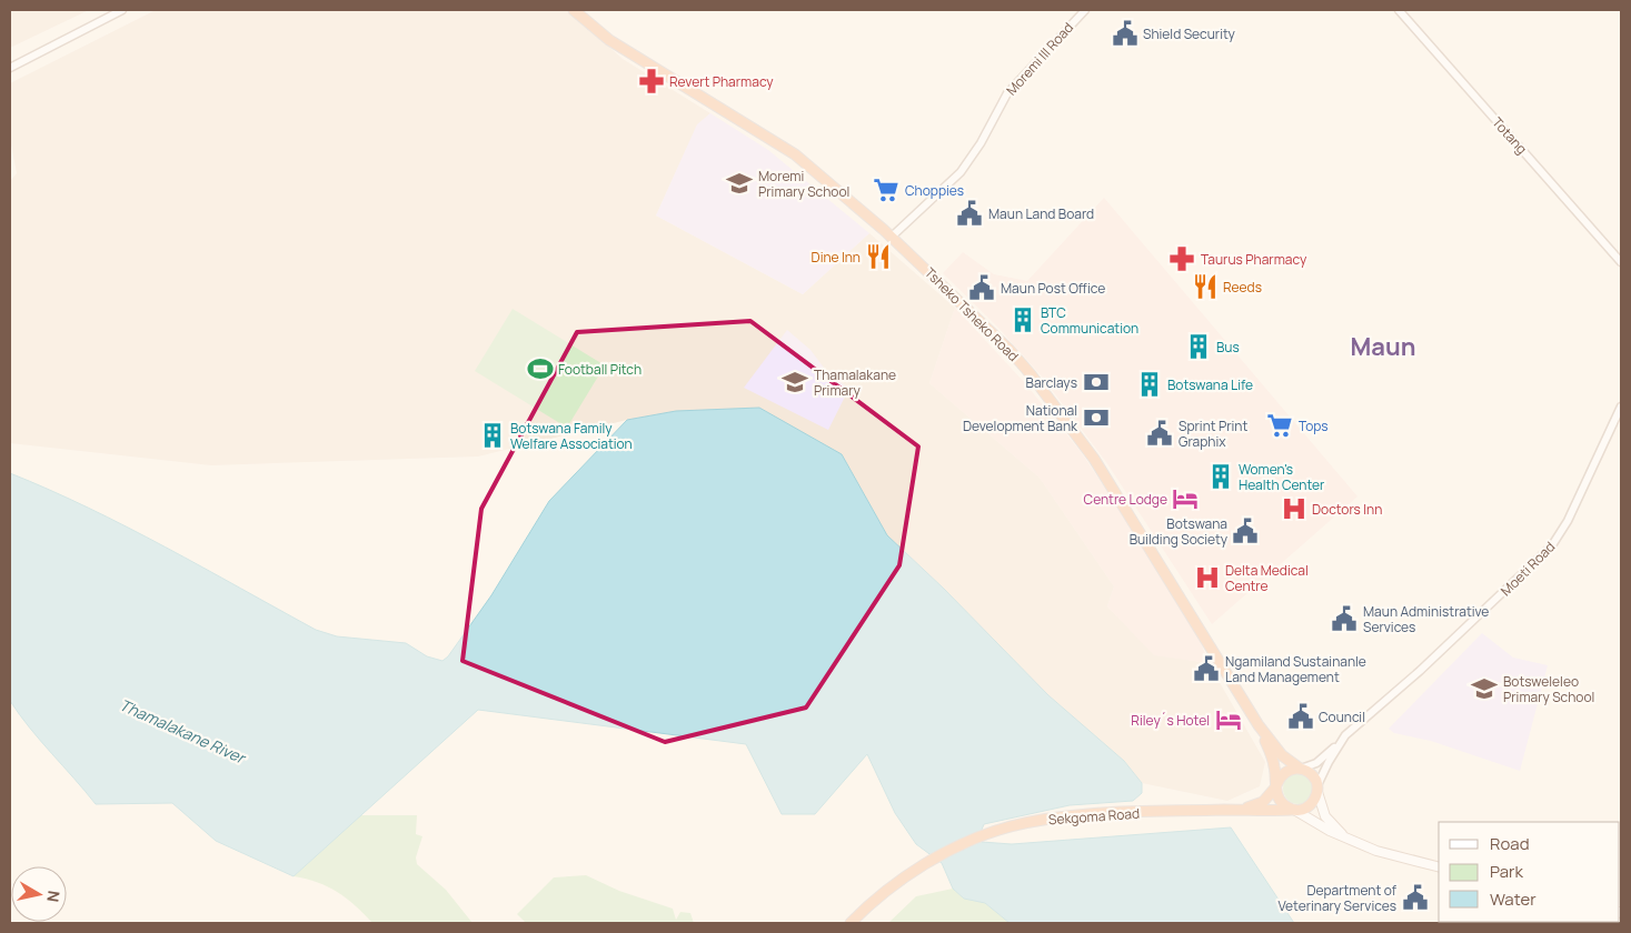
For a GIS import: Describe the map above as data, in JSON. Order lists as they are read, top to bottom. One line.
{"streets":{"highway":["Tsheko Tsheko Road","Sekgoma Road"],"street":["Moremi III Road","Totang","Moeti Road"]},"crossings":[["Moremi III Road","Tsheko Tsheko Road"],["Tsheko Tsheko Road","Moeti Road"],["Tsheko Tsheko Road","Sekgoma Road"],["Moeti Road","Sekgoma Road"]],"districts":["Maun"],"water":["Thamalakane River"],"places":{"public building":["Shield Security","Maun Land Board","Maun Post Office","Sprint Print Graphix","Botswana Building Society","Maun Administrative Services","Ngamiland Sustainanle Land Management","Council","Department of Veterinary Services"],"pharmacy":["Revert Pharmacy","Taurus Pharmacy"],"school or university":["Moremi Primary School","Thamalakane Primary","Botsweleleo Primary School"],"supermarket":["Choppies","Tops"],"restaurant":["Dine Inn","Reeds"],"building":["BTC Communication","Bus","Botswana Life","Botswana Family Welfare Association","Women's Health Center"],"sports":["Football Pitch"],"bank":["Barclays","National Development Bank"],"hotel":["Centre Lodge","Riley´s Hotel"],"hospital":["Doctors Inn","Delta Medical Centre"]},"legend":["Road","Park","Water"],"north":"right"}
